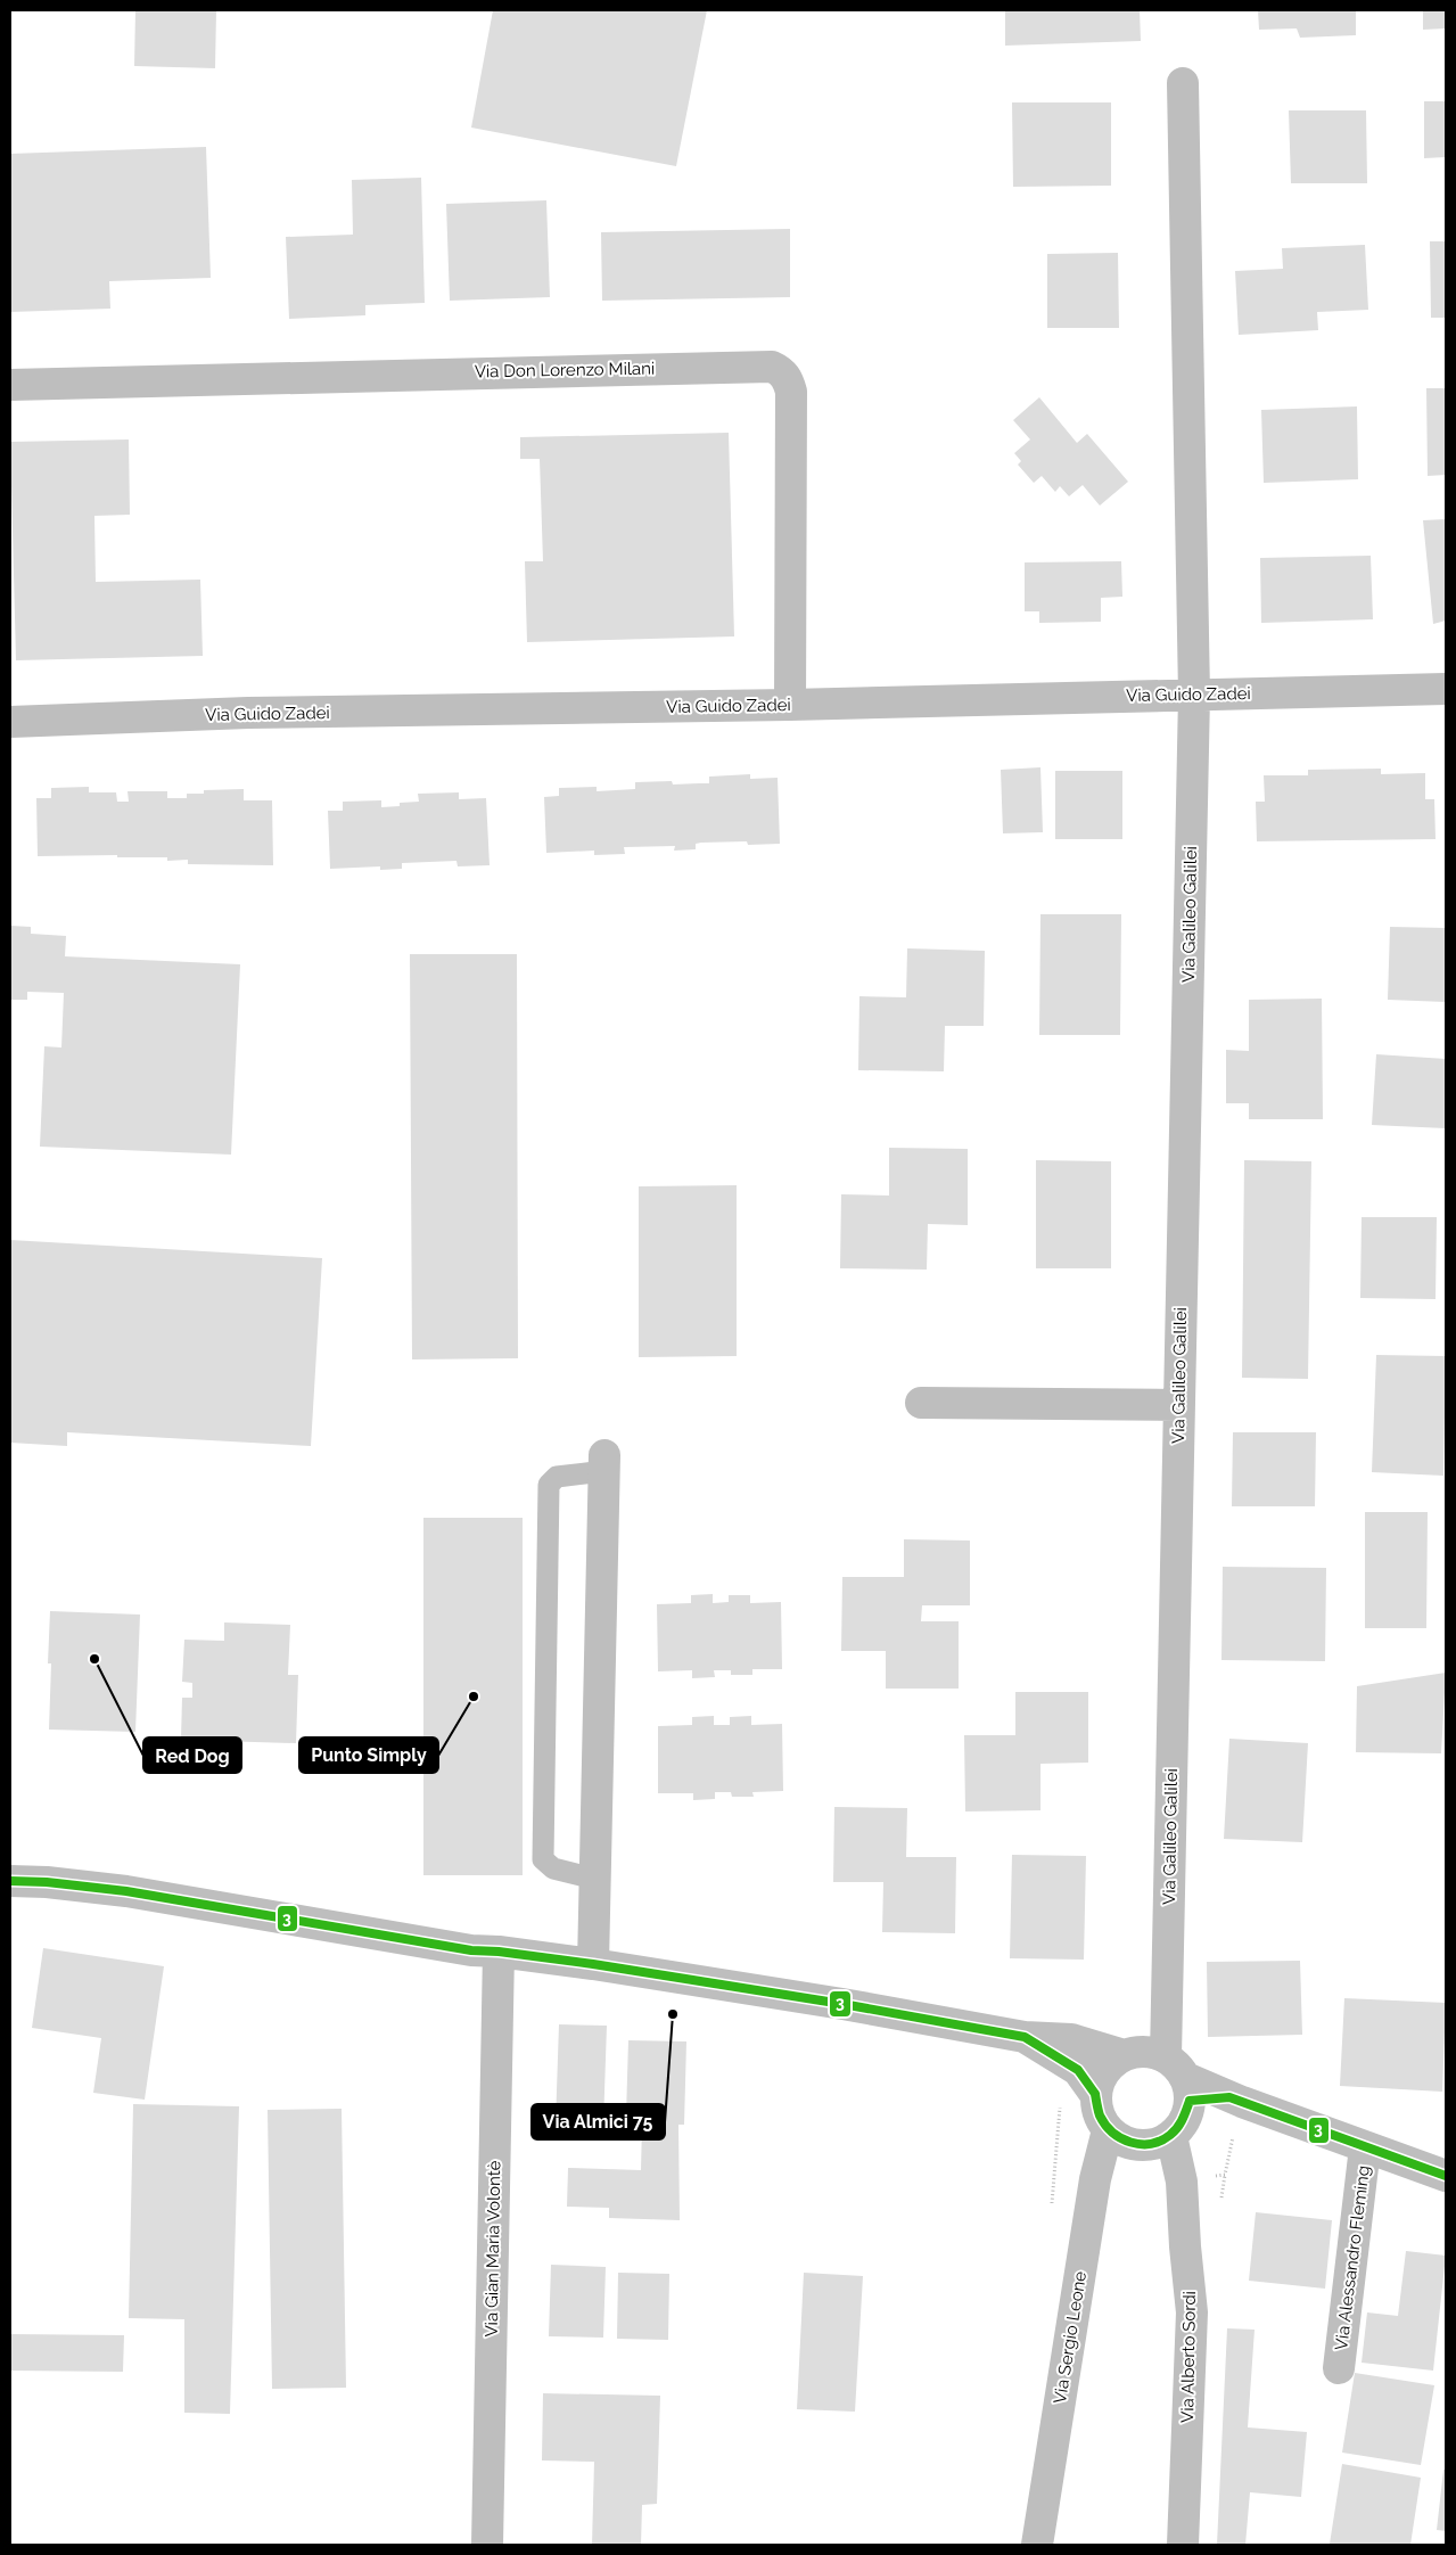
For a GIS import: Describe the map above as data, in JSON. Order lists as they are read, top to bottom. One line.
{"streets":{"street":["Via Don Lorenzo Milani","Via Guido Zadei","Via Galileo Galilei","Via Gian Maria Volontè","Via Alessandro Fleming","Via Sergio Leone","Via Alberto Sordi"]},"crossings":[["Via Don Lorenzo Milani","Via Guido Zadei"],["Via Guido Zadei","Via Galileo Galilei"],["Via Galileo Galilei","Via Sergio Leone"],["Via Galileo Galilei","Via Alberto Sordi"],["Via Sergio Leone","Via Alberto Sordi"]],"places":["Red Dog","Punto Simply","Via Almici 75"],"lines":["transit line 3"]}
